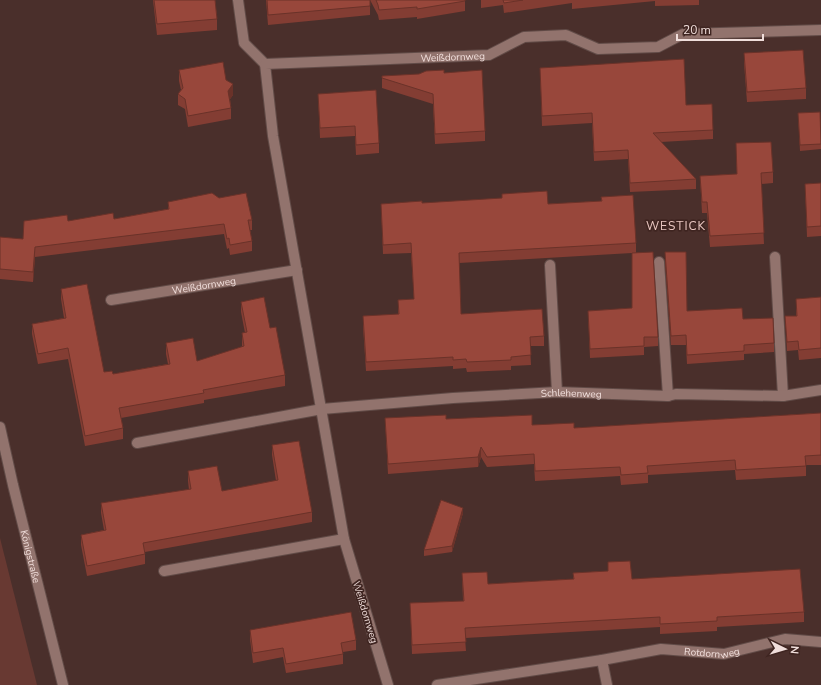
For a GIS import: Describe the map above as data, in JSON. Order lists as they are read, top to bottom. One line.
{"streets":{"street":["Weißdornweg","Schlehenweg","Königstraße","Rotdornweg"]},"crossings":[["Weißdornweg","Schlehenweg"]],"districts":["WESTICK"],"scale_bar":"20 m","north":"right"}
